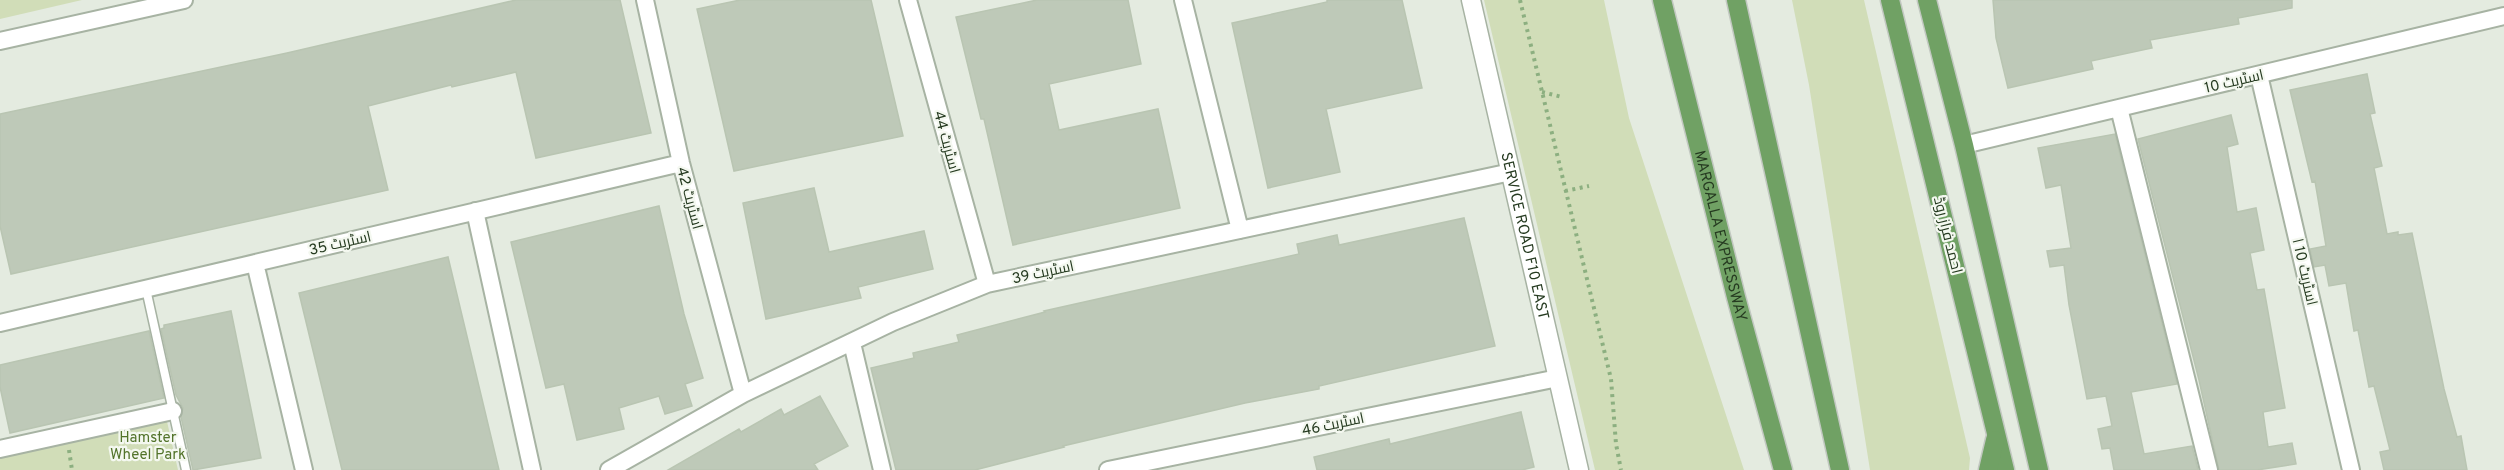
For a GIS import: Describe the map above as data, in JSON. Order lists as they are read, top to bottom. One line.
{"streets":{"main road":["MARGALLA EXPRESSWAY","احمد فراز روڈ"],"street":["اسٹریٹ 10","اسٹریٹ 44","اسٹریٹ 42","SERVICE ROAD F10 EAST","اسٹریٹ 35","اسٹریٹ 39","اسٹریٹ 10 ا","اسٹریٹ 46"]},"crossings":[["اسٹریٹ 10","اسٹریٹ 10 ا"],["اسٹریٹ 44","اسٹریٹ 39"],["اسٹریٹ 42","اسٹریٹ 35"],["اسٹریٹ 42","اسٹریٹ 39"],["SERVICE ROAD F10 EAST","اسٹریٹ 39"],["SERVICE ROAD F10 EAST","اسٹریٹ 46"]],"parks":["Hamster Wheel Park"]}
